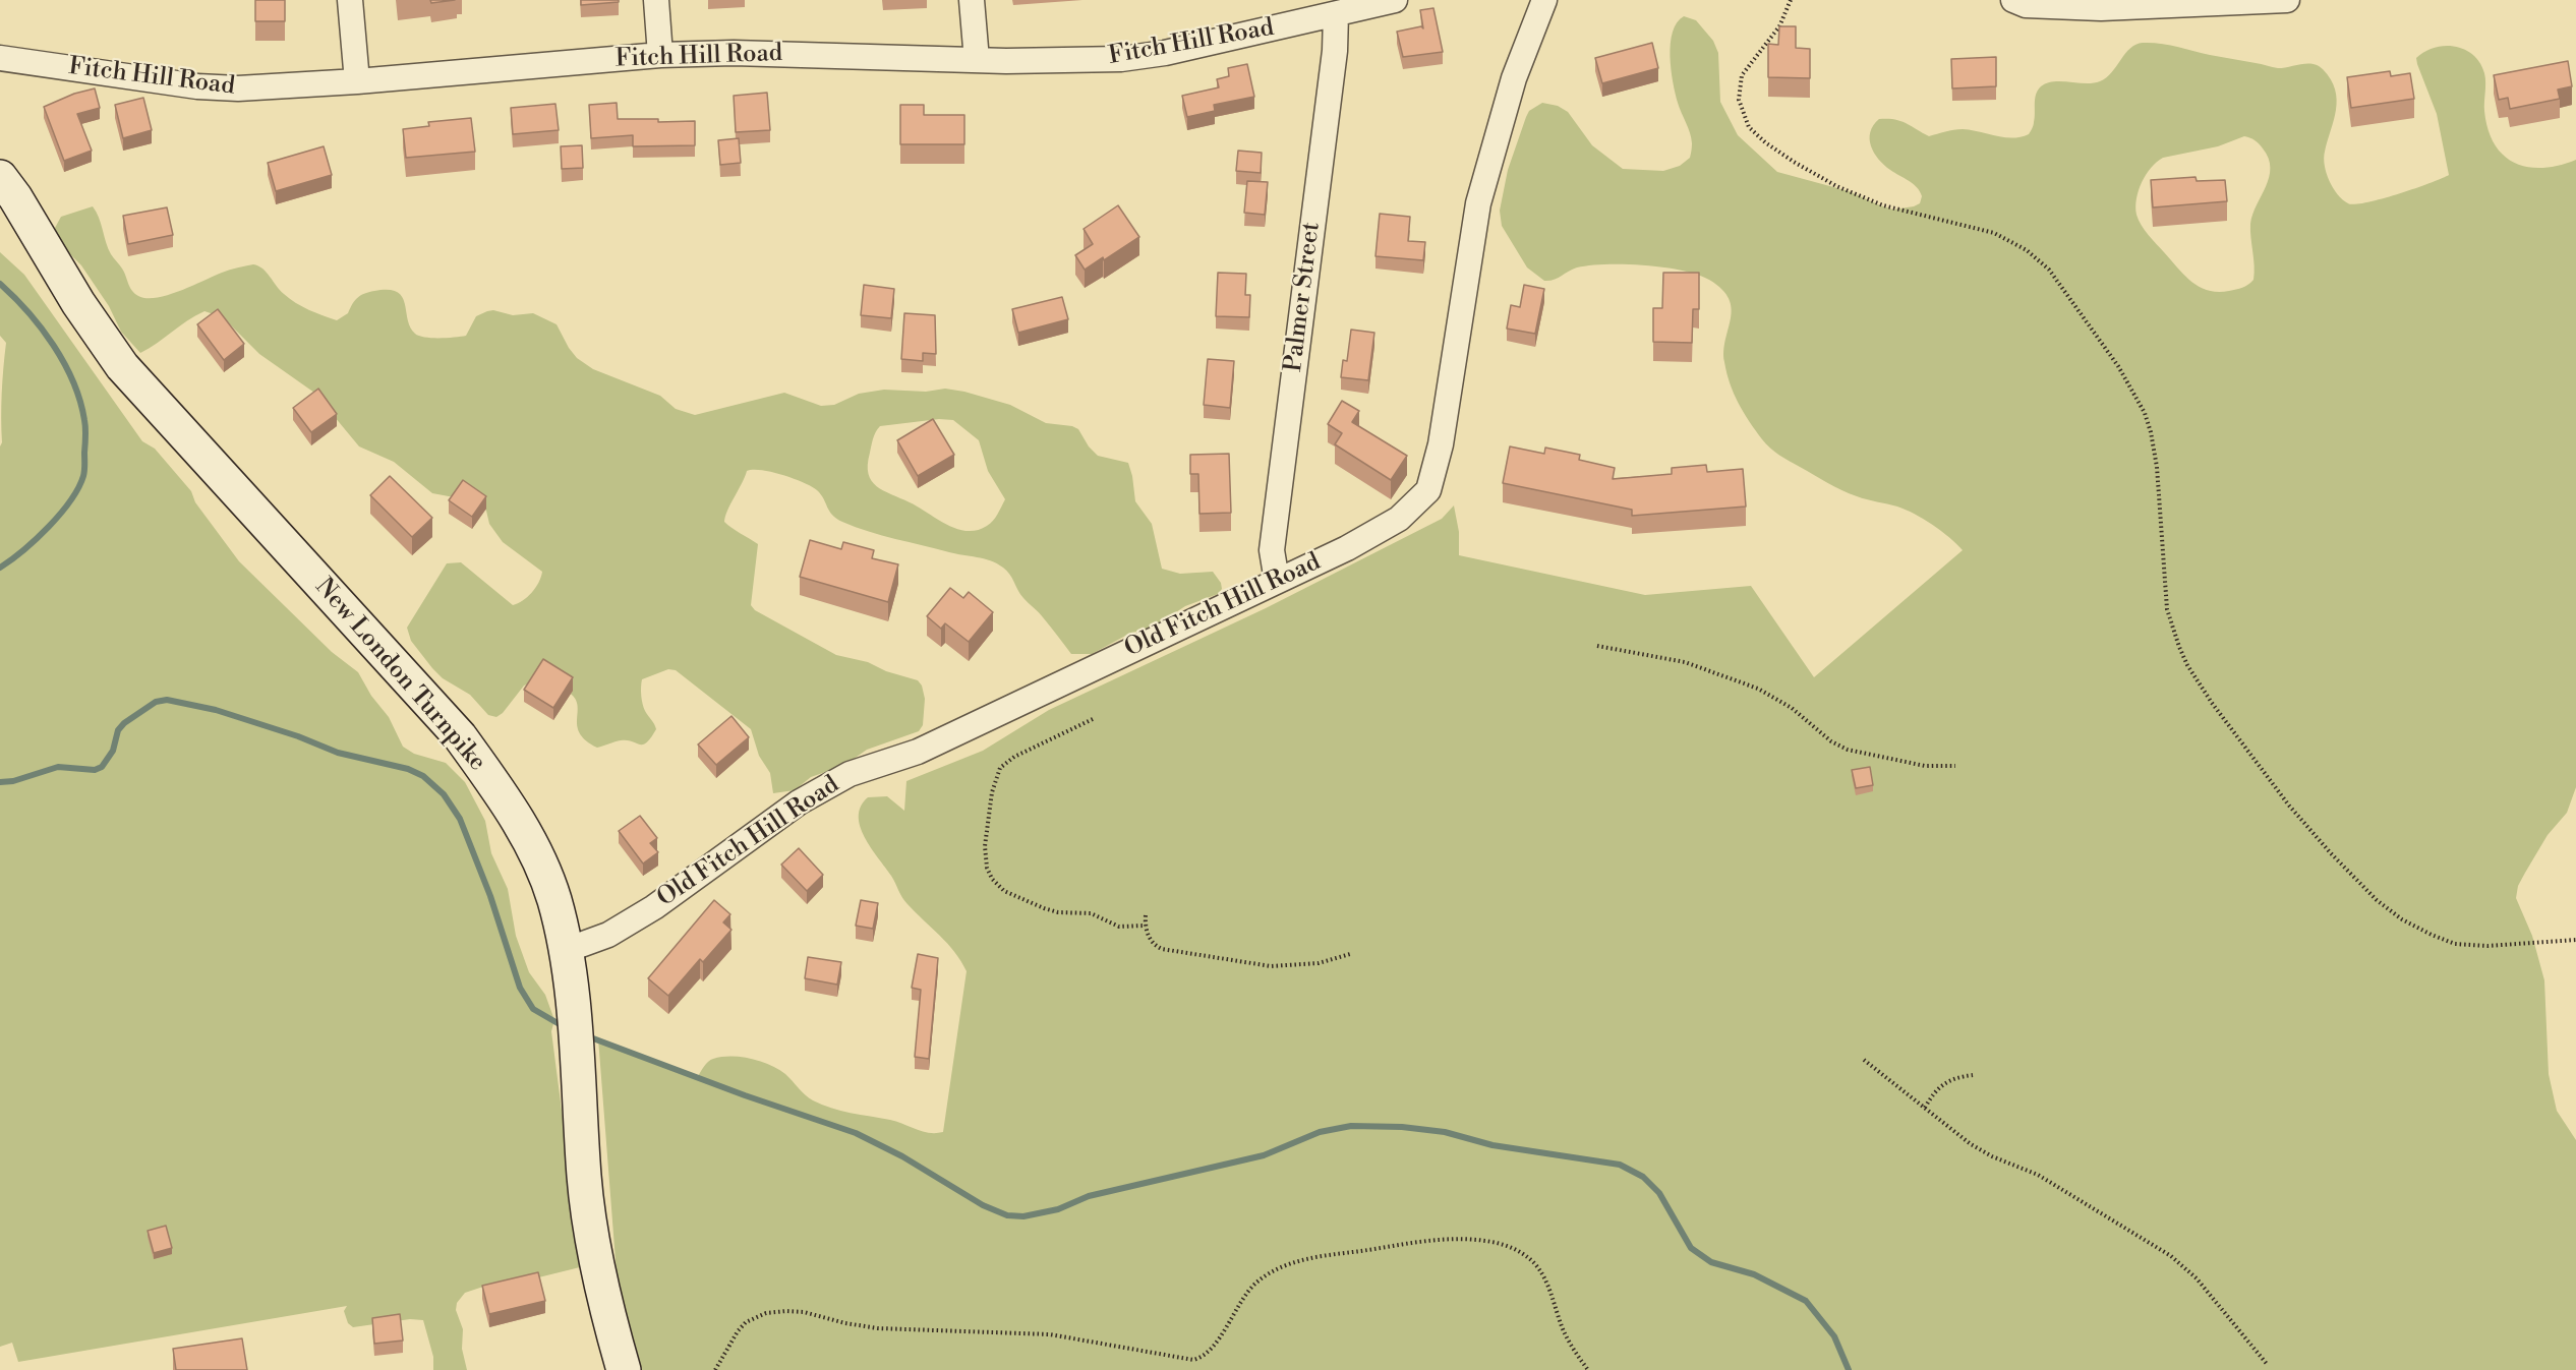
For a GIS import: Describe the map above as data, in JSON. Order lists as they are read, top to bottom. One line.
{"streets":{"main road":["New London Turnpike"],"street":["Fitch Hill Road","Palmer Street","Old Fitch Hill Road"]},"crossings":[["Fitch Hill Road","Palmer Street"],["Palmer Street","Old Fitch Hill Road"],["Old Fitch Hill Road","New London Turnpike"]]}
